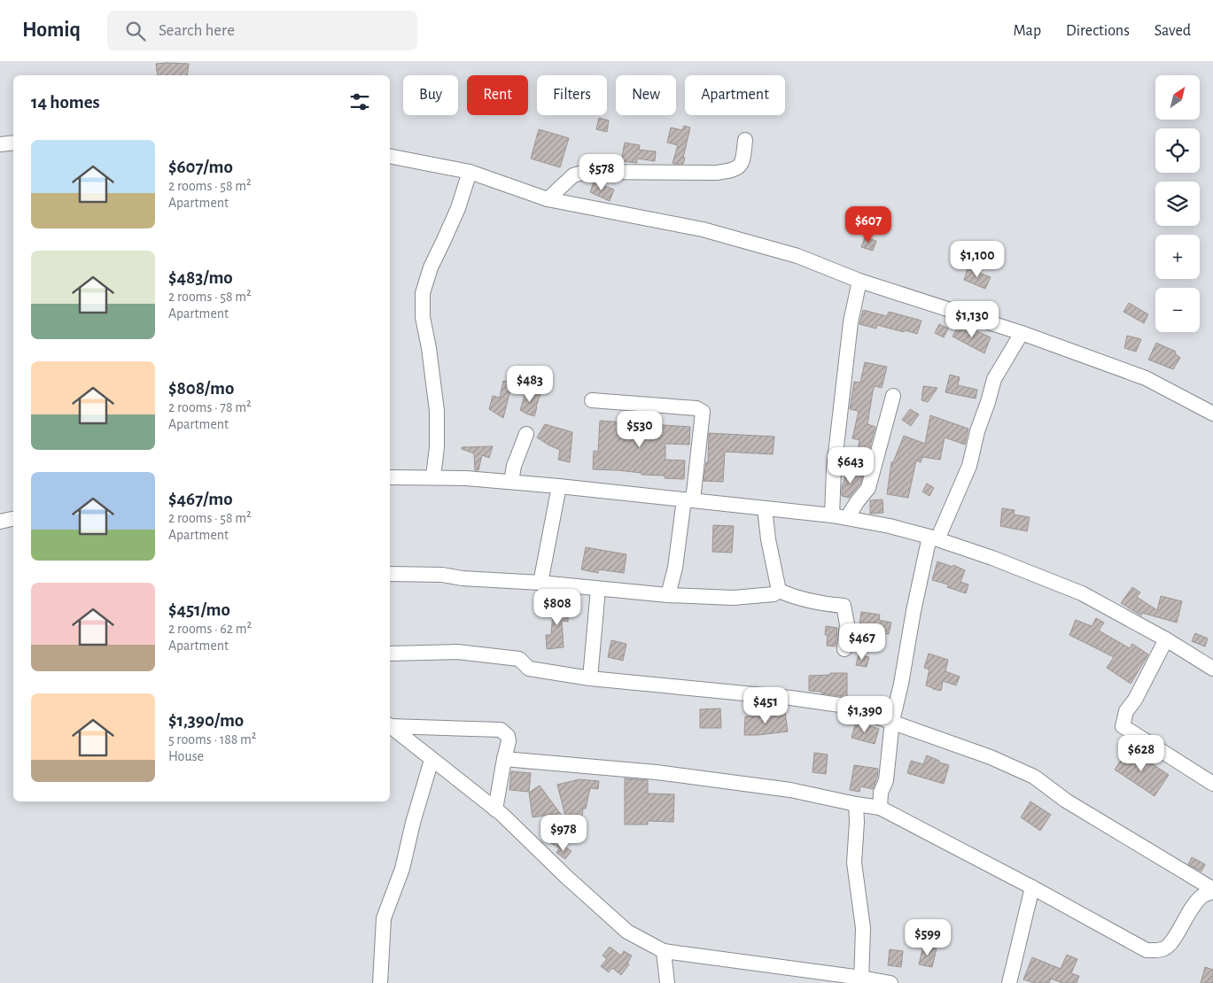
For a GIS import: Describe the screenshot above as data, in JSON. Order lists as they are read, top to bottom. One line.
{"north":"top right","page":{"header":"Homiq","search":"Search here","nav":["Map","Directions","Saved"],"map_buttons":["+","−"],"chip":["Buy","Rent","Filters","New","Apartment"],"heading":"14 homes","list":[{"name":"$607/mo","note":"2 rooms · 58 m² · Apartment"},{"name":"$483/mo","note":"2 rooms · 58 m² · Apartment"},{"name":"$808/mo","note":"2 rooms · 78 m² · Apartment"},{"name":"$467/mo","note":"2 rooms · 58 m² · Apartment"},{"name":"$451/mo","note":"2 rooms · 62 m² · Apartment"},{"name":"$1,390/mo","note":"5 rooms · 188 m² · House"}],"price":["$578","$607","$1,100","$1,130","$483","$530","$643","$808","$467","$451","$1,390","$628","$978","$599"]}}
